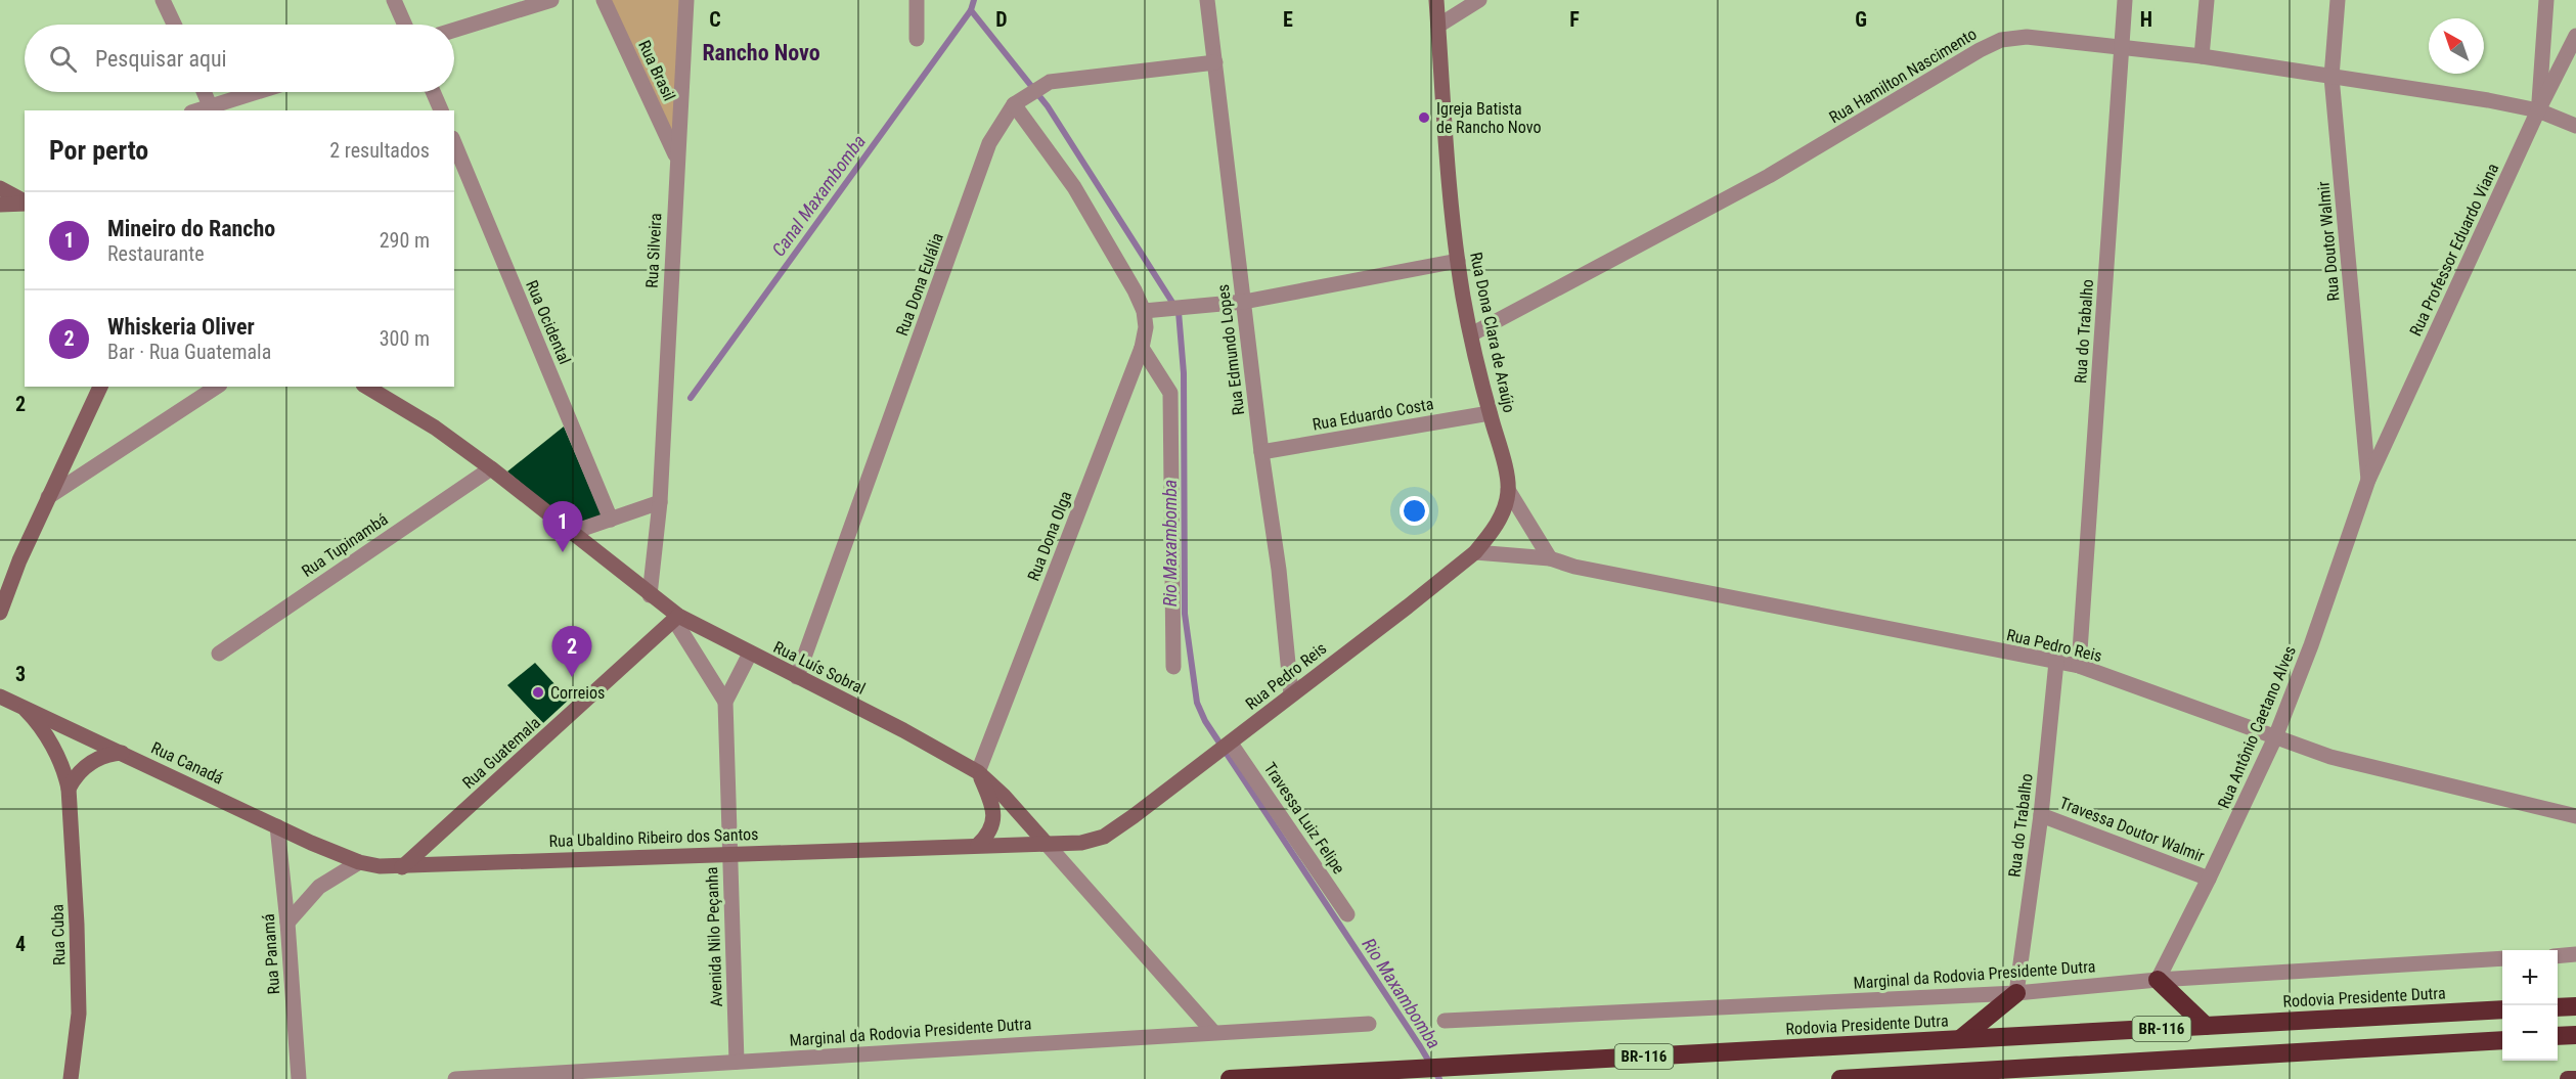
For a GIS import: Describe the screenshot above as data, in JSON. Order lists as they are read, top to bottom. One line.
{"streets":{"highway":["Rodovia Presidente Dutra","BR-116"],"main road":["Rua Dona Clara de Araújo","Rua Pedro Reis","Rua Luís Sobral","Rua Guatemala","Rua Canadá","Rua Ubaldino Ribeiro dos Santos","Rua Cuba"],"street":["Rua Brasil","Rua Hamilton Nascimento","Rua Doutor Walmir","Rua Professor Eduardo Viana","Rua Silveira","Rua Dona Eulália","Rua Ocidental","Rua do Trabalho","Rua Edmundo Lopes","Rua Eduardo Costa","Rua Dona Olga","Rua Tupinambá","Rua Antônio Caetano Alves","Travessa Luiz Felipe","Travessa Doutor Walmir","Avenida Nilo Peçanha","Rua Panamá","Marginal da Rodovia Presidente Dutra"]},"crossings":[["Rua Brasil","Rua Silveira"],["Rua Hamilton Nascimento","Rua Doutor Walmir"],["Rua Hamilton Nascimento","Rua Professor Eduardo Viana"],["Rua Hamilton Nascimento","Rua do Trabalho"],["Rua Hamilton Nascimento","Rua Dona Clara de Araújo"],["Rua Doutor Walmir","Rua Professor Eduardo Viana"],["Rua Doutor Walmir","Rua Antônio Caetano Alves"],["Rua Professor Eduardo Viana","Rua Antônio Caetano Alves"],["Rua Silveira","Rua Luís Sobral"],["Rua Dona Eulália","Rua Edmundo Lopes"],["Rua Dona Eulália","Rua Dona Olga"],["Rua Dona Eulália","Rua Luís Sobral"],["Rua do Trabalho","Rua Pedro Reis"],["Rua do Trabalho","Travessa Doutor Walmir"],["Rua do Trabalho","Marginal da Rodovia Presidente Dutra"],["Rua Dona Clara de Araújo","Rua Eduardo Costa"],["Rua Edmundo Lopes","Rua Eduardo Costa"],["Rua Edmundo Lopes","Rua Pedro Reis"],["Rua Dona Olga","Rua Luís Sobral"],["Rua Tupinambá","Rua Luís Sobral"],["Rua Pedro Reis","Rua Luís Sobral"],["Rua Pedro Reis","Rua Antônio Caetano Alves"],["Rua Pedro Reis","Travessa Luiz Felipe"],["Rua Pedro Reis","Rua Ubaldino Ribeiro dos Santos"],["Rua Luís Sobral","Rua Guatemala"],["Rua Luís Sobral","Rua Ubaldino Ribeiro dos Santos"],["Rua Luís Sobral","Avenida Nilo Peçanha"],["Rua Luís Sobral","Marginal da Rodovia Presidente Dutra"],["Rua Antônio Caetano Alves","Travessa Doutor Walmir"],["Rua Antônio Caetano Alves","Marginal da Rodovia Presidente Dutra"],["Rua Guatemala","Rua Ubaldino Ribeiro dos Santos"],["Rua Canadá","Rua Ubaldino Ribeiro dos Santos"],["Rua Canadá","Rua Cuba"],["Rua Canadá","Rua Panamá"],["Rua Ubaldino Ribeiro dos Santos","Avenida Nilo Peçanha"],["Avenida Nilo Peçanha","Marginal da Rodovia Presidente Dutra"]],"districts":["Rancho Novo"],"water":["Canal Maxambomba","Rio Maxambomba"],"places":["Igreja Batista de Rancho Novo","Correios"],"north":"top left","page":{"search":"Pesquisar aqui","heading":["Por perto","2 resultados"],"list":[{"mark":"1","name":"Mineiro do Rancho","note":"Restaurante","value":"290 m"},{"mark":"2","name":"Whiskeria Oliver","note":"Bar · Rua Guatemala","value":"300 m"}],"pins":["1","2"],"map_buttons":["+","−"]},"grid":{"columns":["C","D","E","F","G","H"],"rows":["2","3","4"]}}
